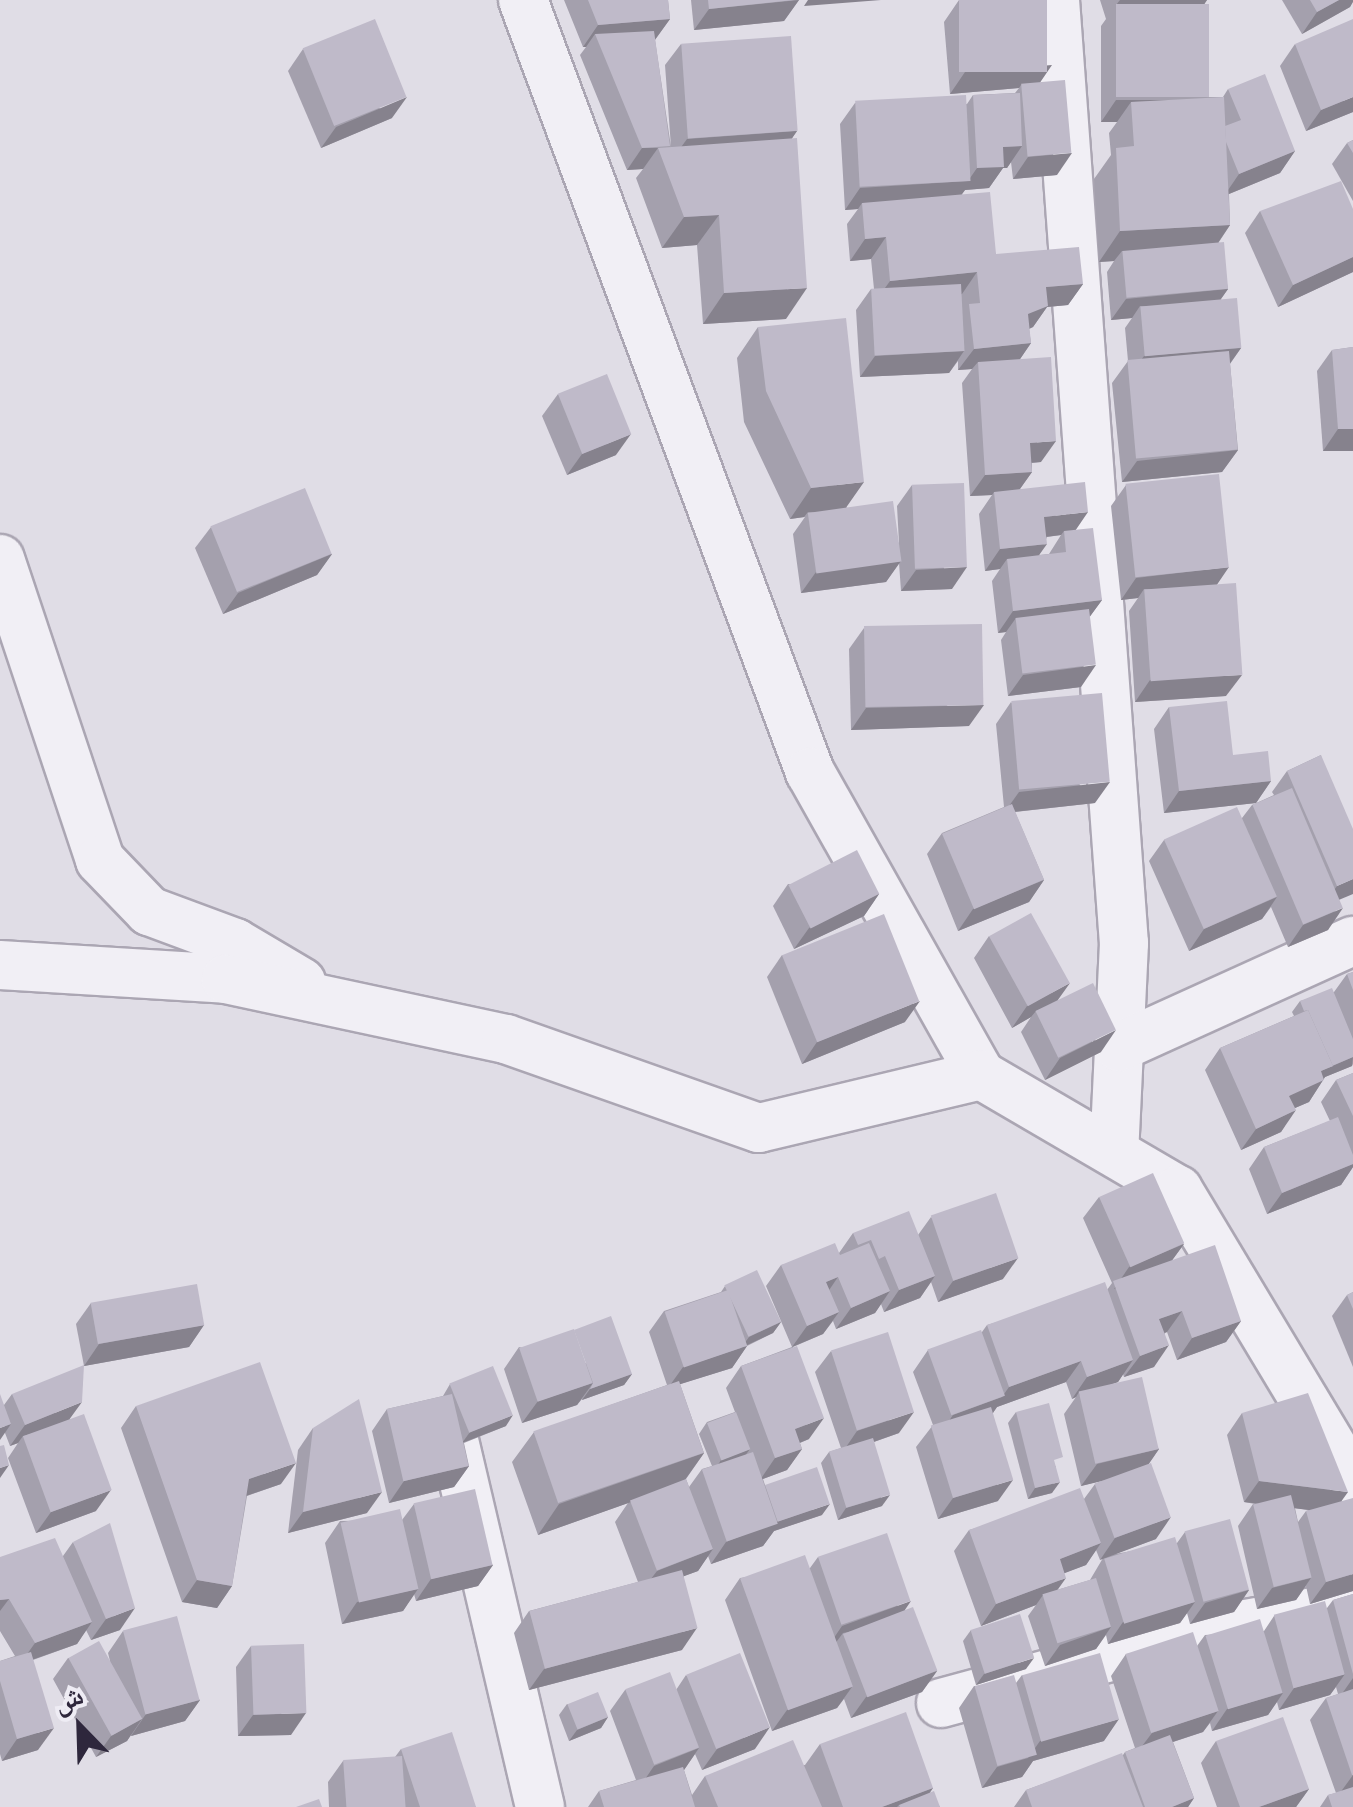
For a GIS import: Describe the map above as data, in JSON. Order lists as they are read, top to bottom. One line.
{"north":"top left"}
